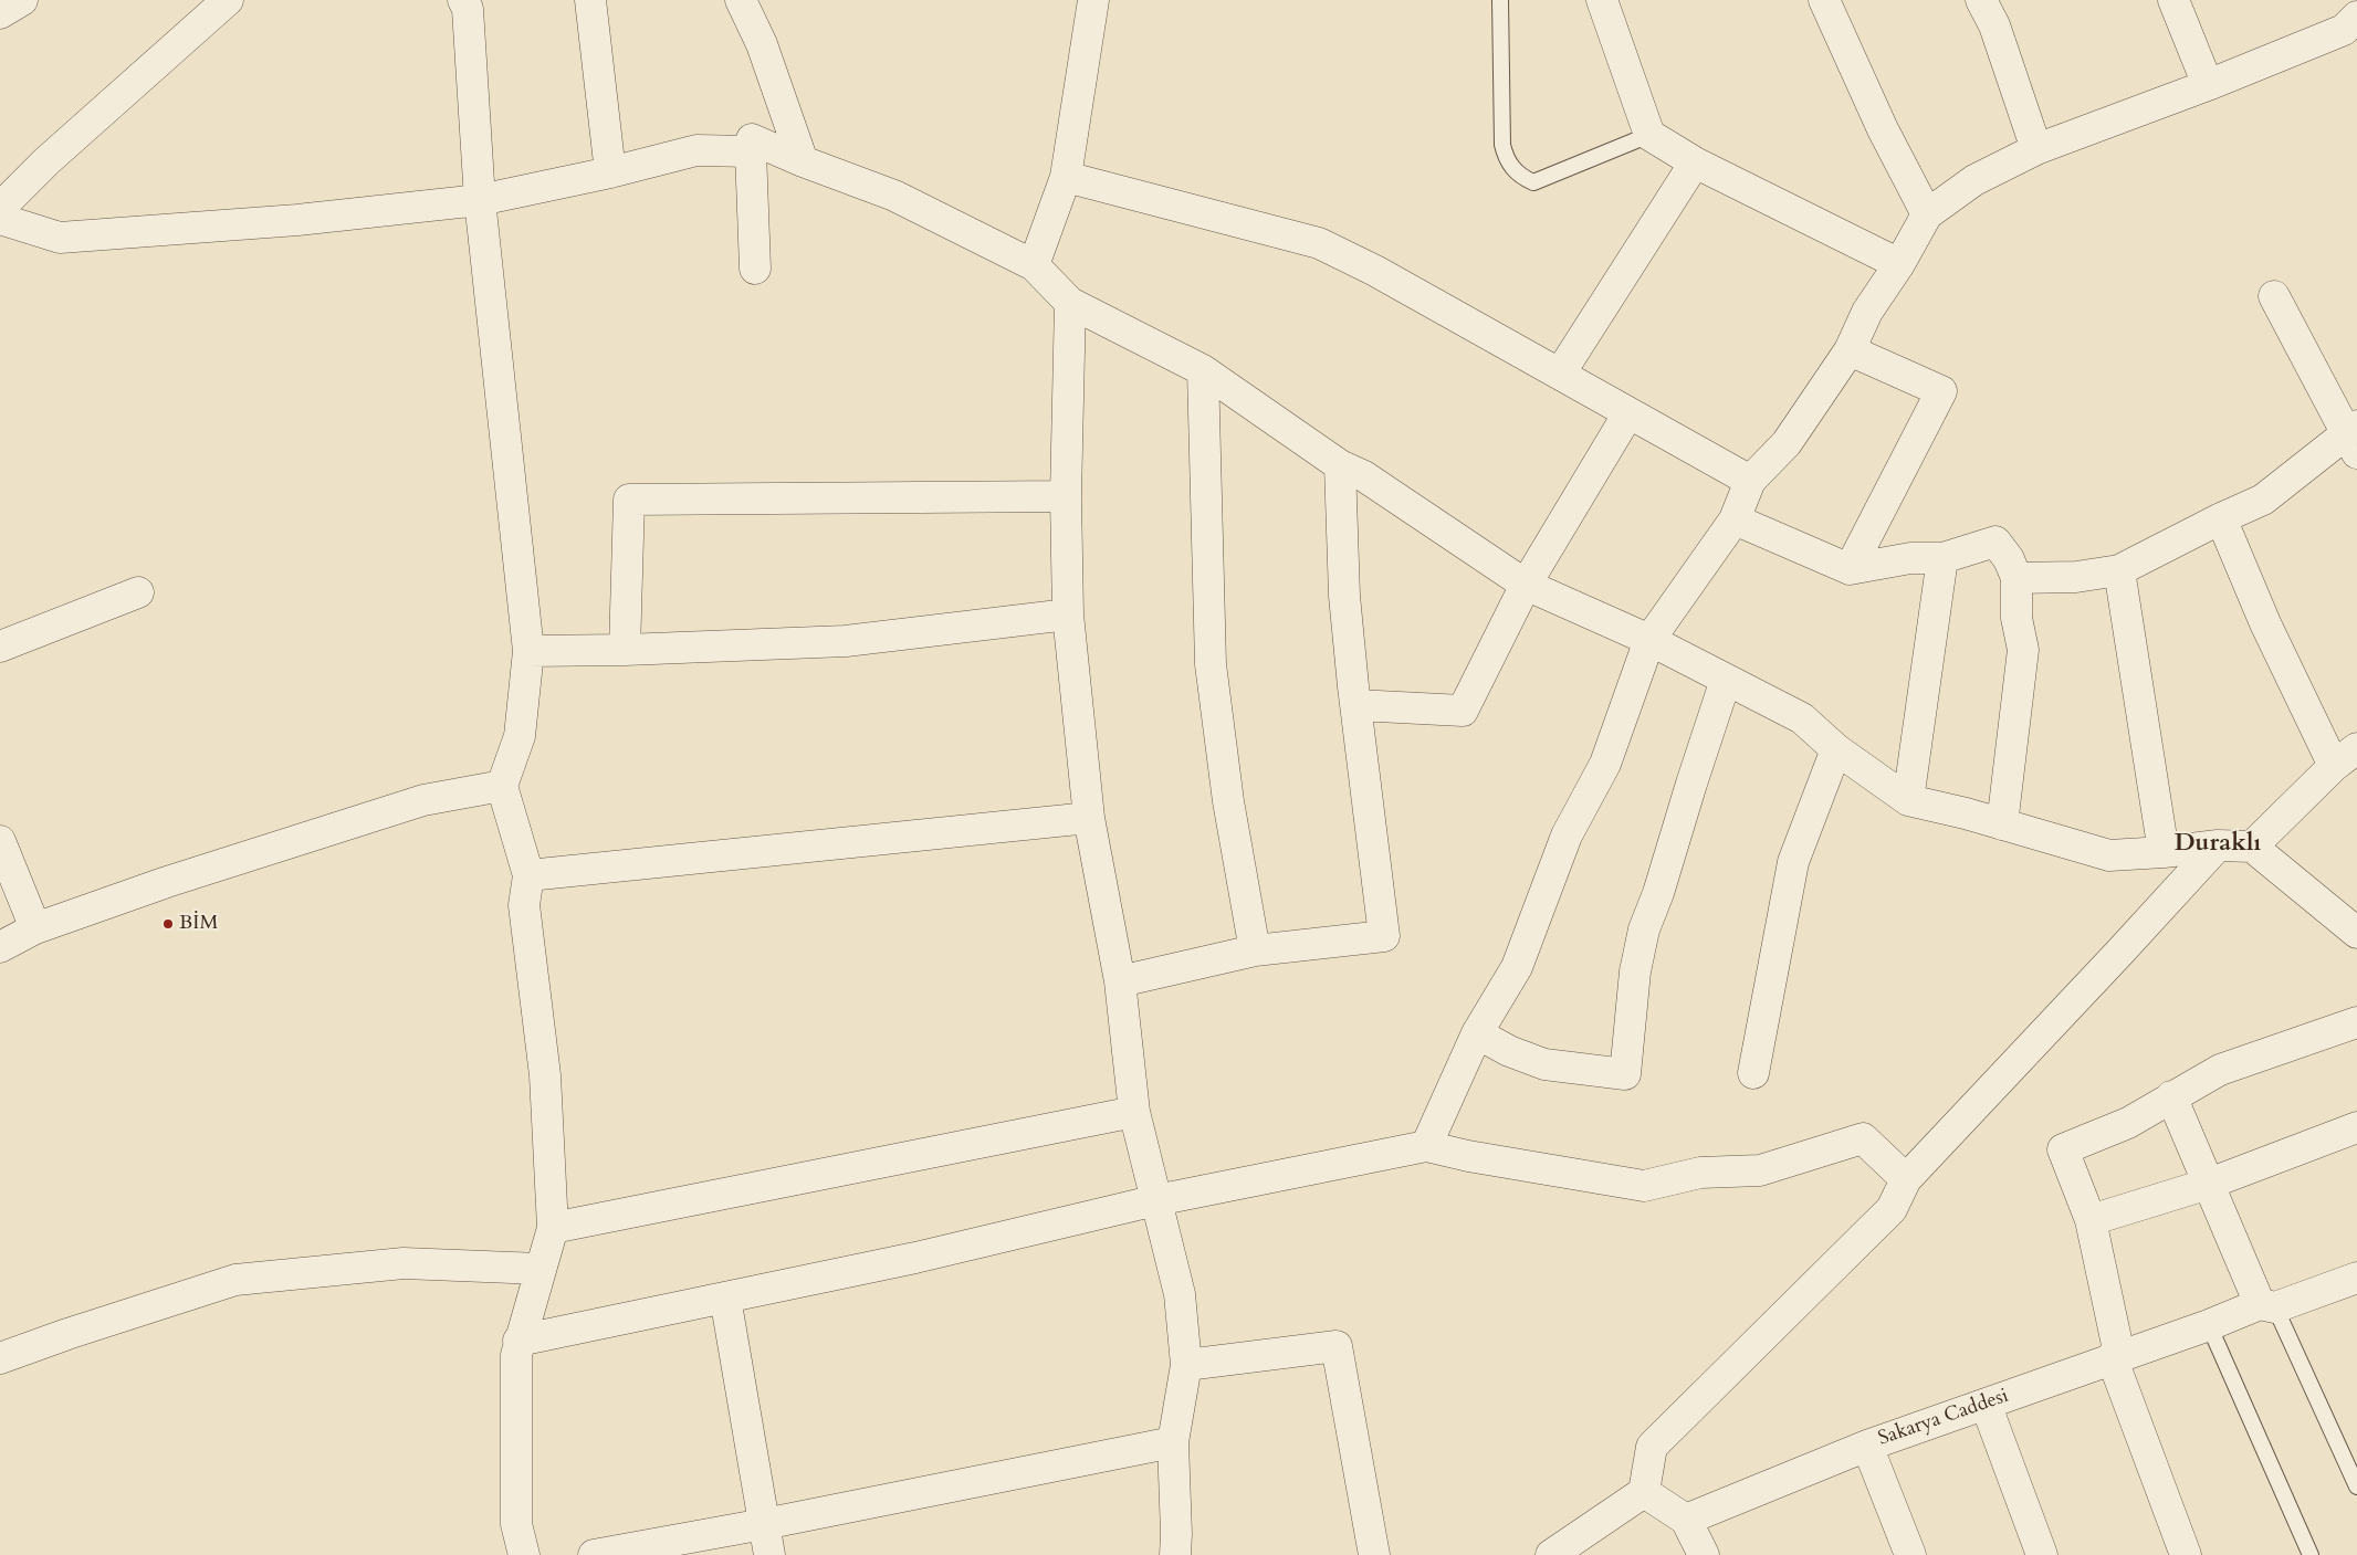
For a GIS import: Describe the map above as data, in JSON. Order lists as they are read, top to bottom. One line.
{"streets":{"street":["Sakarya Caddesi"]},"districts":["Duraklı"],"places":["BİM"]}
